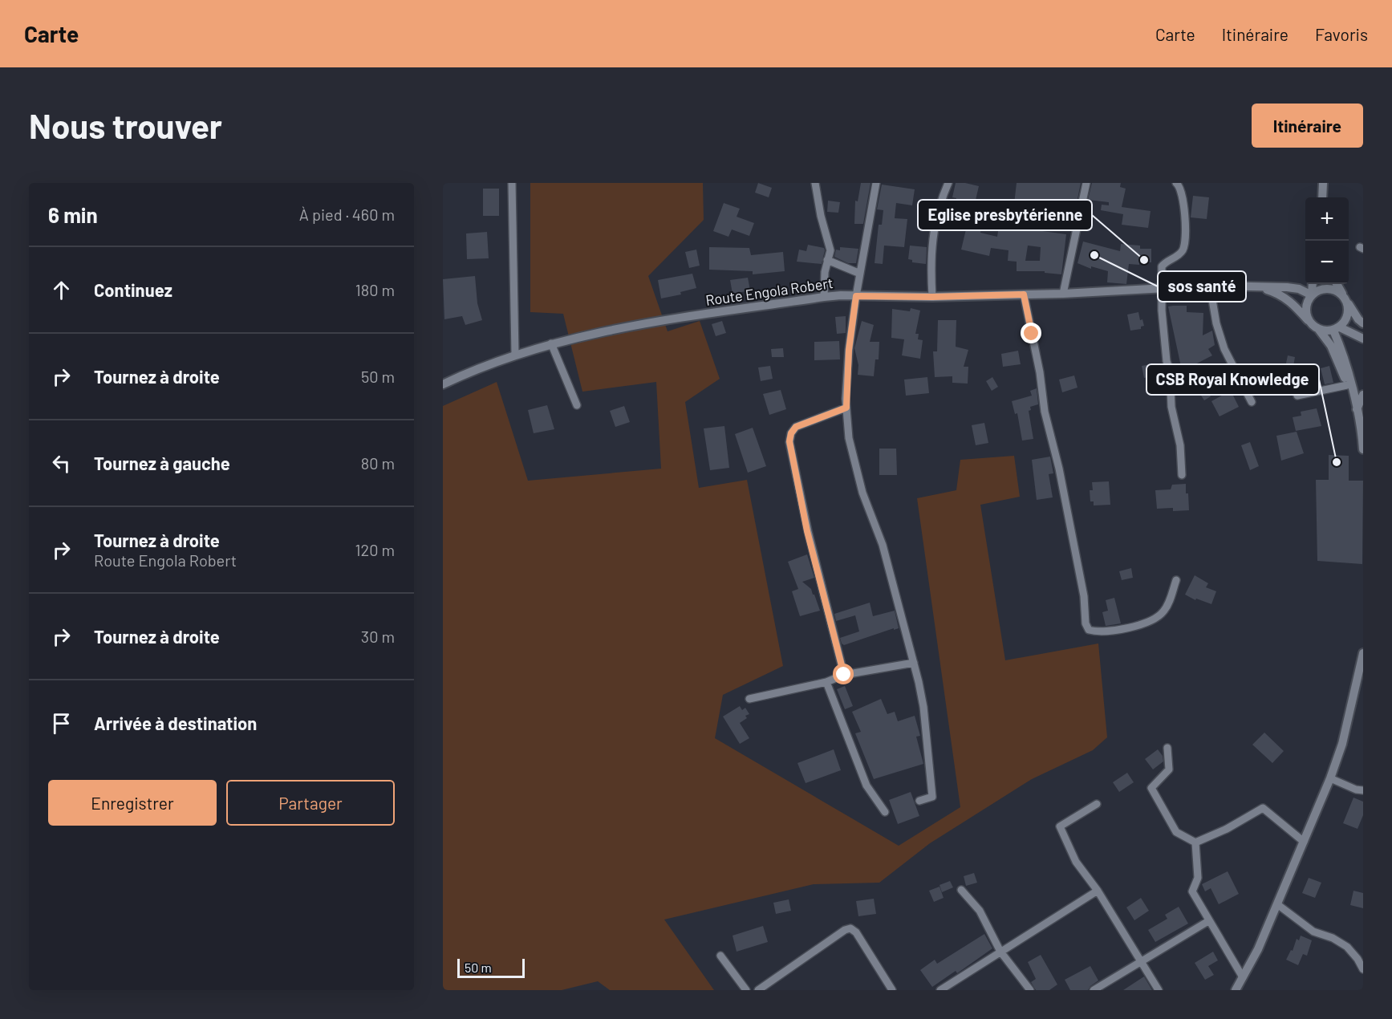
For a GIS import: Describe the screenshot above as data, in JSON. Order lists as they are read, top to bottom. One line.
{"streets":{"street":["Route Engola Robert"]},"places":["sos santé","Eglise presbytérienne","CSB Royal Knowledge"],"scale_bar":"50 m","page":{"header":"Carte","nav":["Carte","Itinéraire","Favoris"],"buttons":["Itinéraire",["Enregistrer","Partager"]],"title":"Nous trouver","heading":["6 min","À pied · 460 m"],"map_buttons":["+","−"],"list":[["Continuez","180 m"],["Tournez à droite","50 m"],["Tournez à gauche","80 m"],["Tournez à droite","Route Engola Robert","120 m"],["Tournez à droite","30 m"],"Arrivée à destination"],"scale":"50 m"}}
